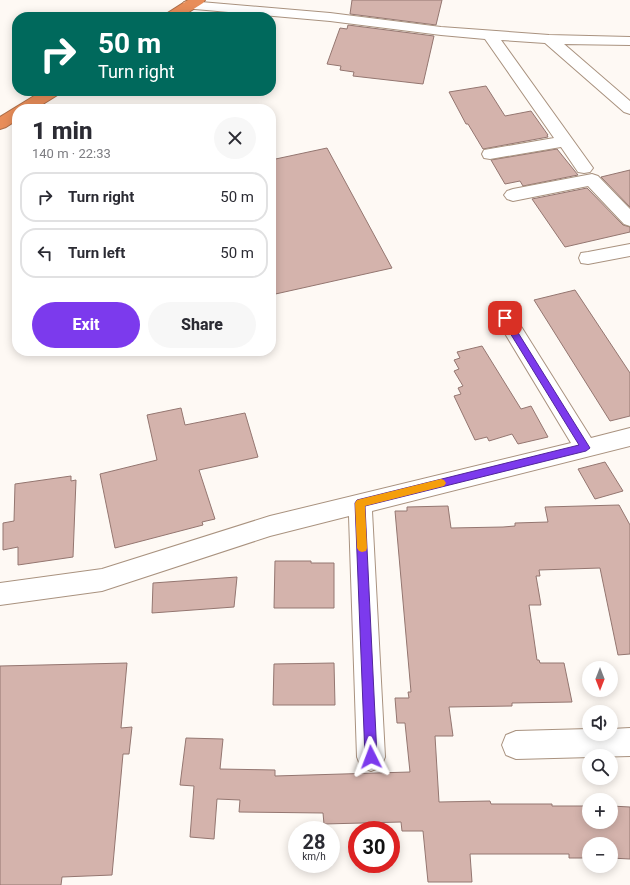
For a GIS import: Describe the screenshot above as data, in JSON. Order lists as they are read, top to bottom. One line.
{"north":"bottom","page":{"turn":["50 m","Turn right"],"heading":["1 min","140 m · 22:33"],"list":[{"name":"Turn right","value":"50 m"},{"name":"Turn left","value":"50 m"}],"buttons":["Exit","Share"],"map_buttons":["+","−"],"speed":"28 km/h","limit":"30"}}
